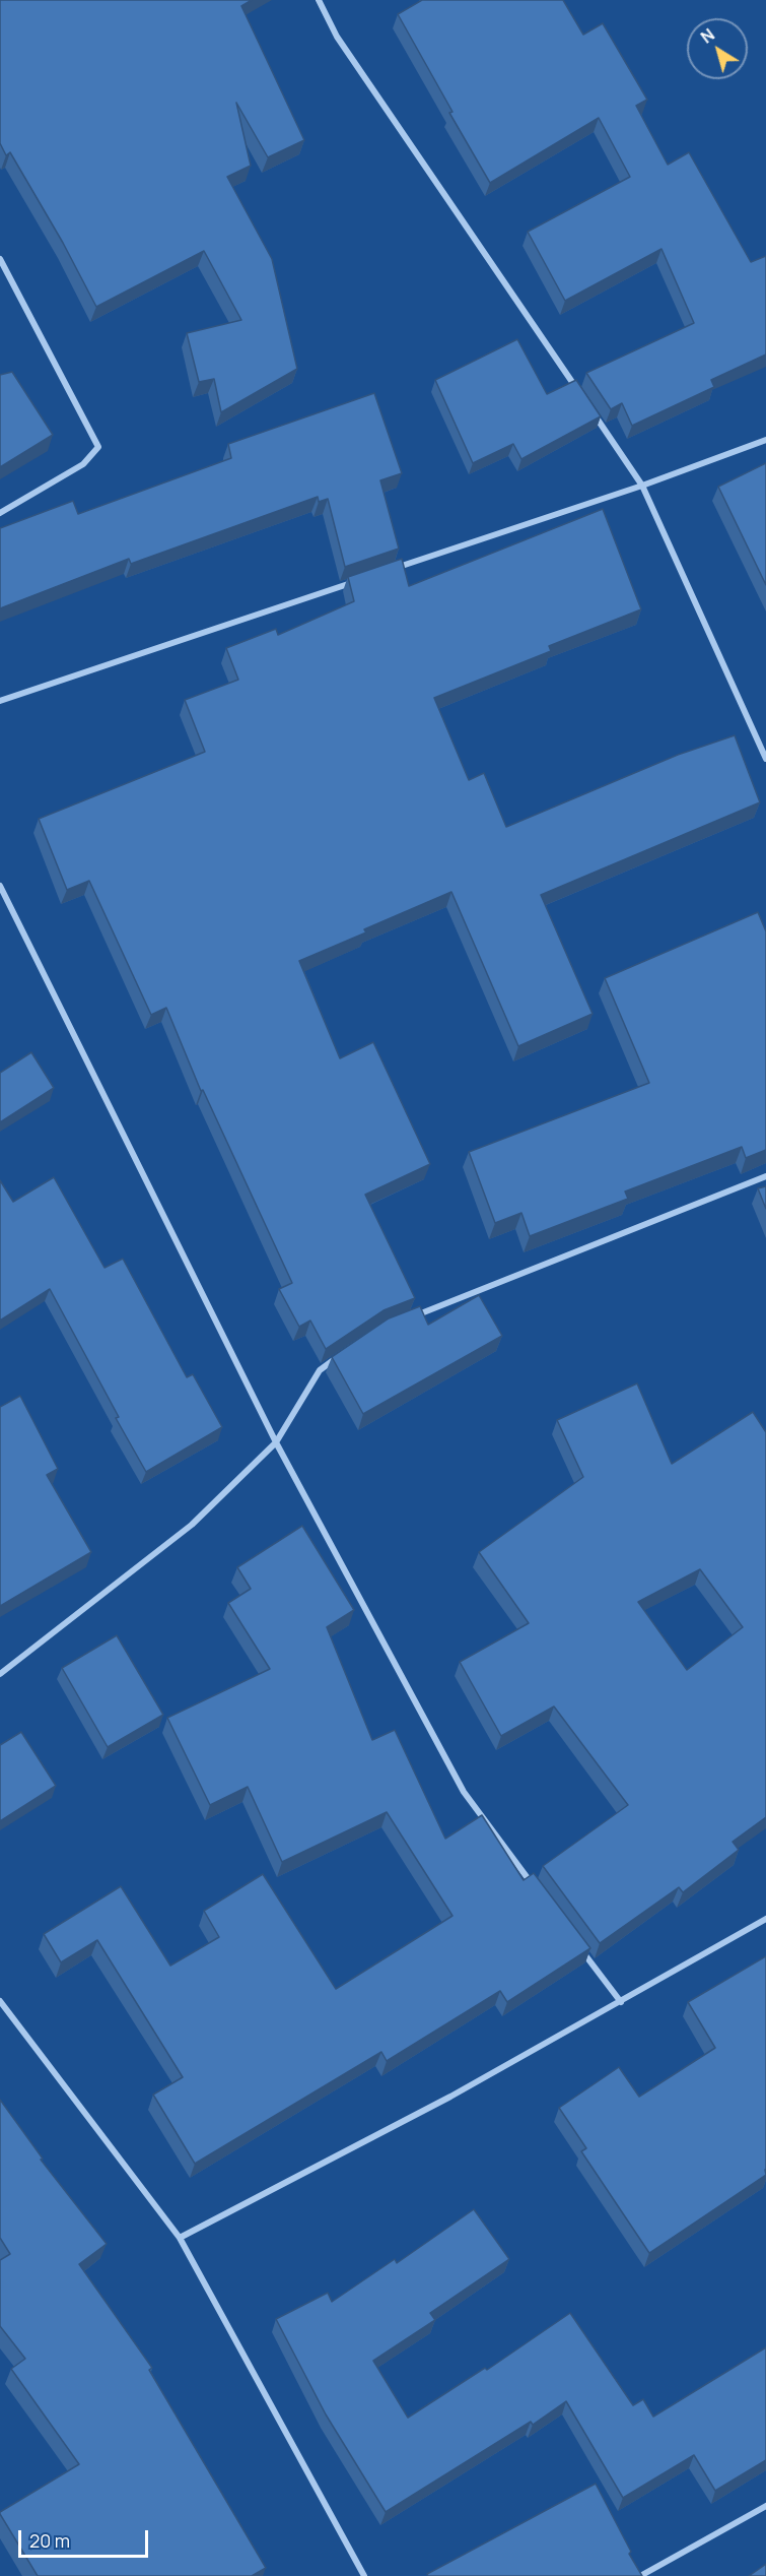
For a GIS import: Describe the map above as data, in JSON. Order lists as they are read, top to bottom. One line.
{"scale_bar":"20 m","north":"top left"}
